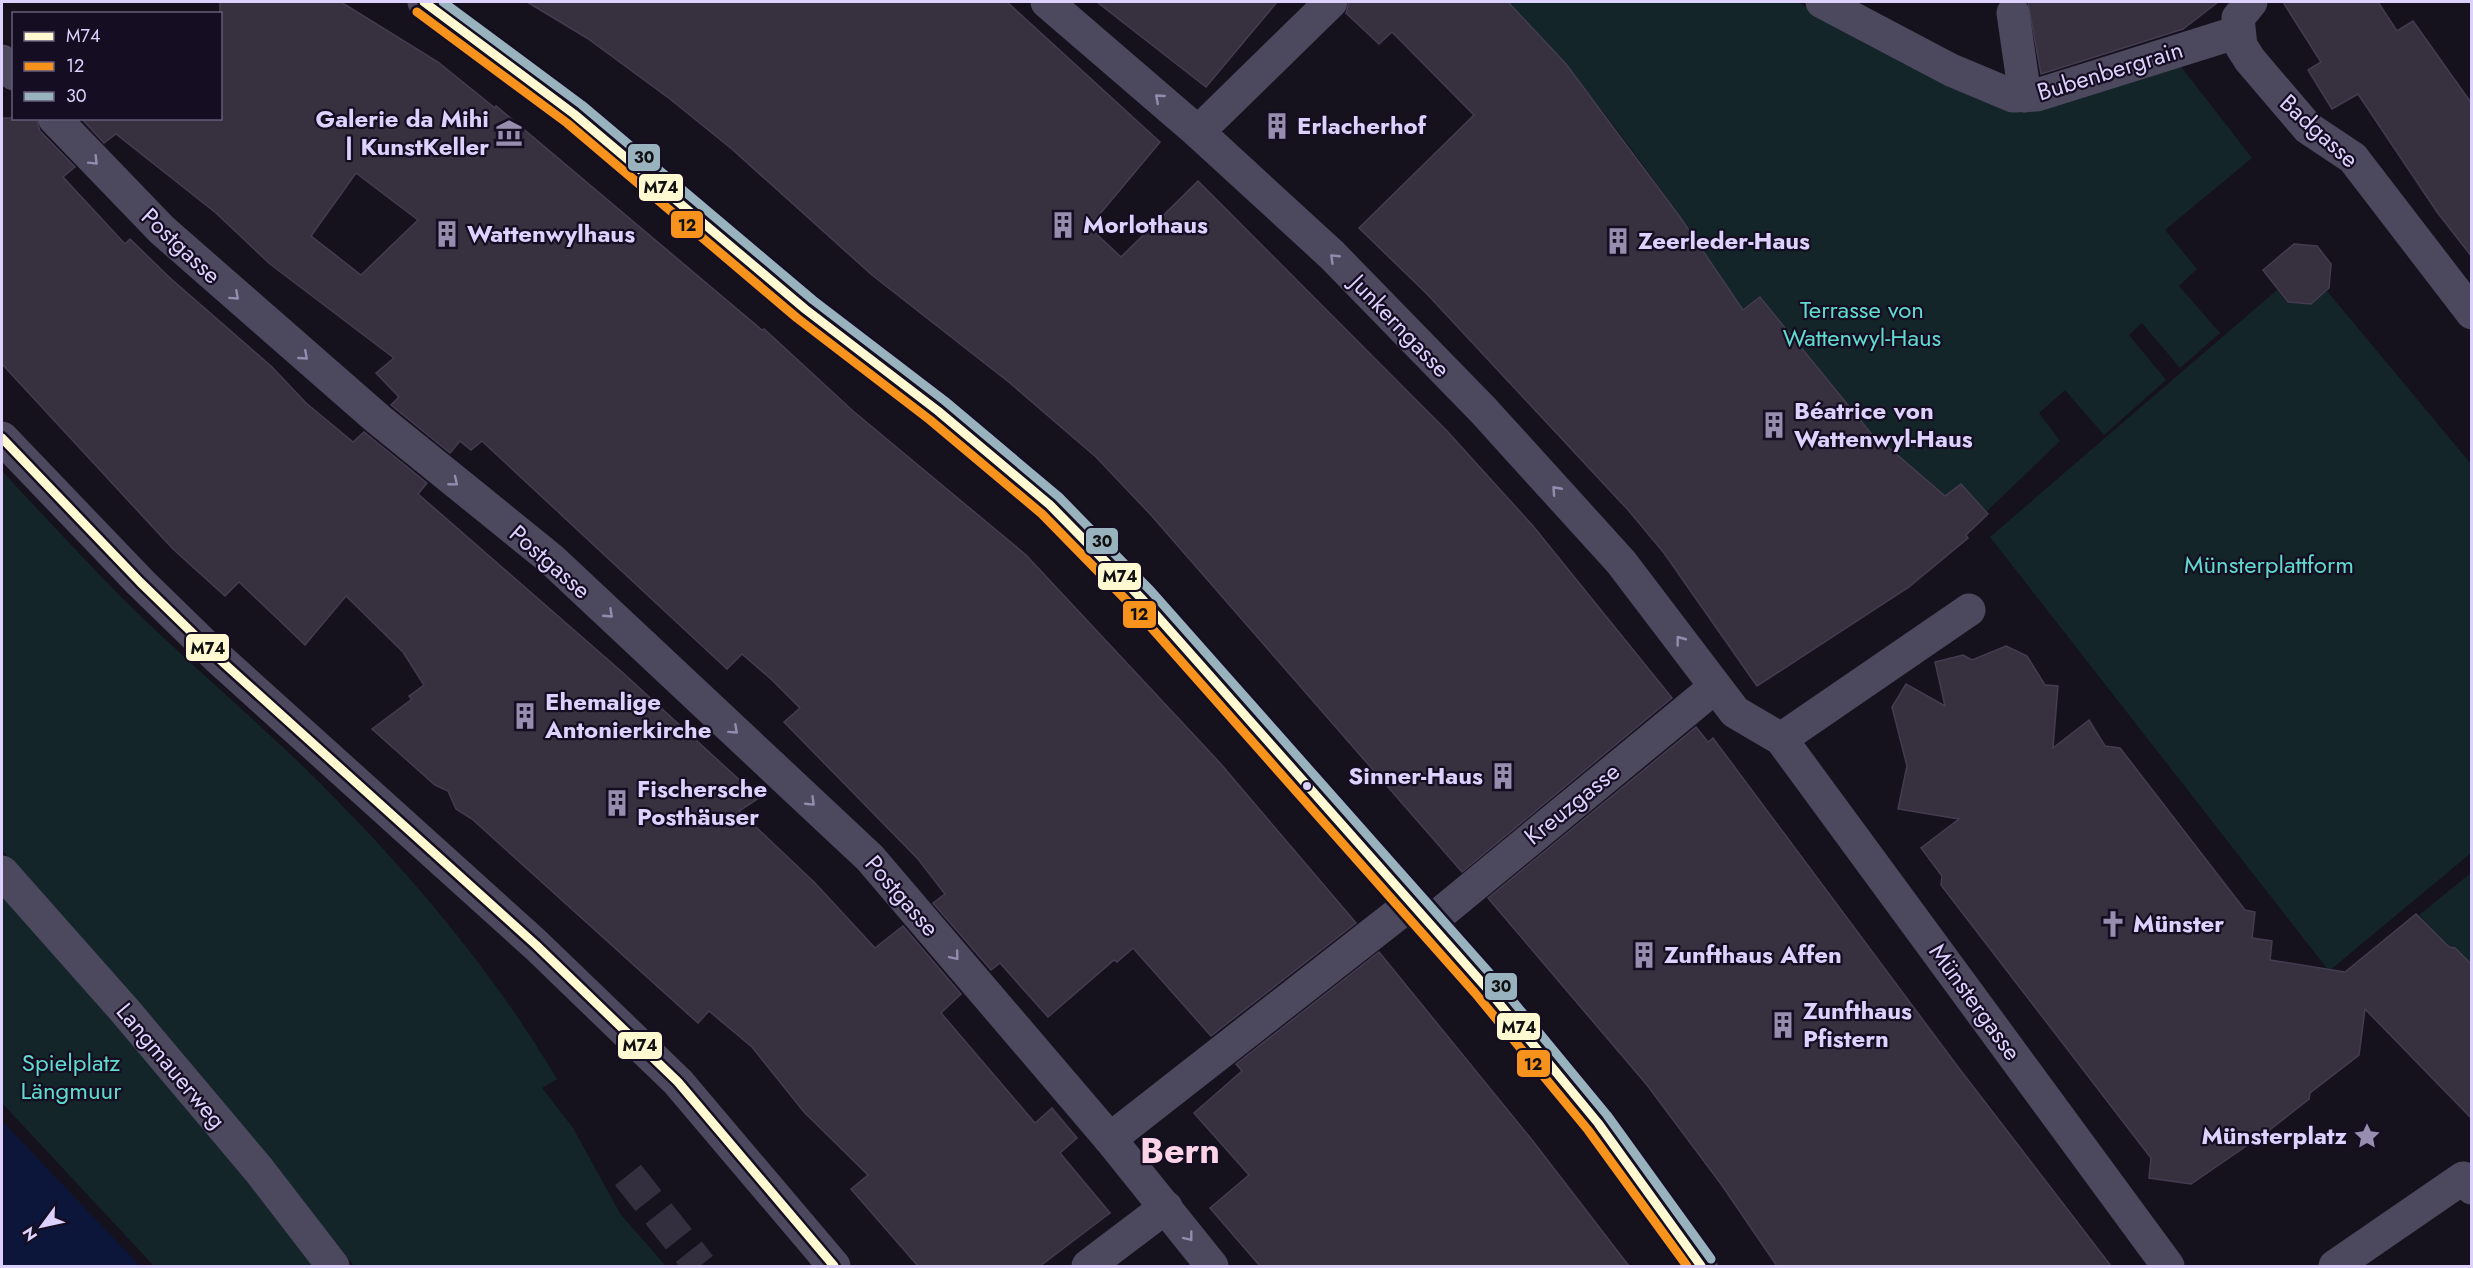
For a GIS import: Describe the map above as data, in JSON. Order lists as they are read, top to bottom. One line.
{"streets":{"street":["Bubenbergrain","Badgasse","Postgasse","Junkerngasse","Kreuzgasse","Münstergasse","Langmauerweg"]},"crossings":[["Bubenbergrain","Badgasse"],["Postgasse","Kreuzgasse"],["Junkerngasse","Kreuzgasse"],["Junkerngasse","Münstergasse"],["Kreuzgasse","Münstergasse"]],"one_way":["Junkerngasse"],"districts":["Bern"],"parks":["Terrasse von Wattenwyl-Haus","Münsterplattform","Spielplatz Längmuur"],"places":{"building":["Erlacherhof","Morlothaus","Wattenwylhaus","Zeerleder-Haus","Béatrice von Wattenwyl-Haus","Ehemalige Antonierkirche","Sinner-Haus","Fischersche Posthäuser","Zunfthaus Affen","Zunfthaus Pfistern"],"museum":["Galerie da Mihi | KunstKeller"],"church":["Münster"],"place":["Münsterplatz"]},"lines":["transit line M74","transit line 30","transit line 12"],"legend":["M74","12","30"],"north":"bottom left"}
